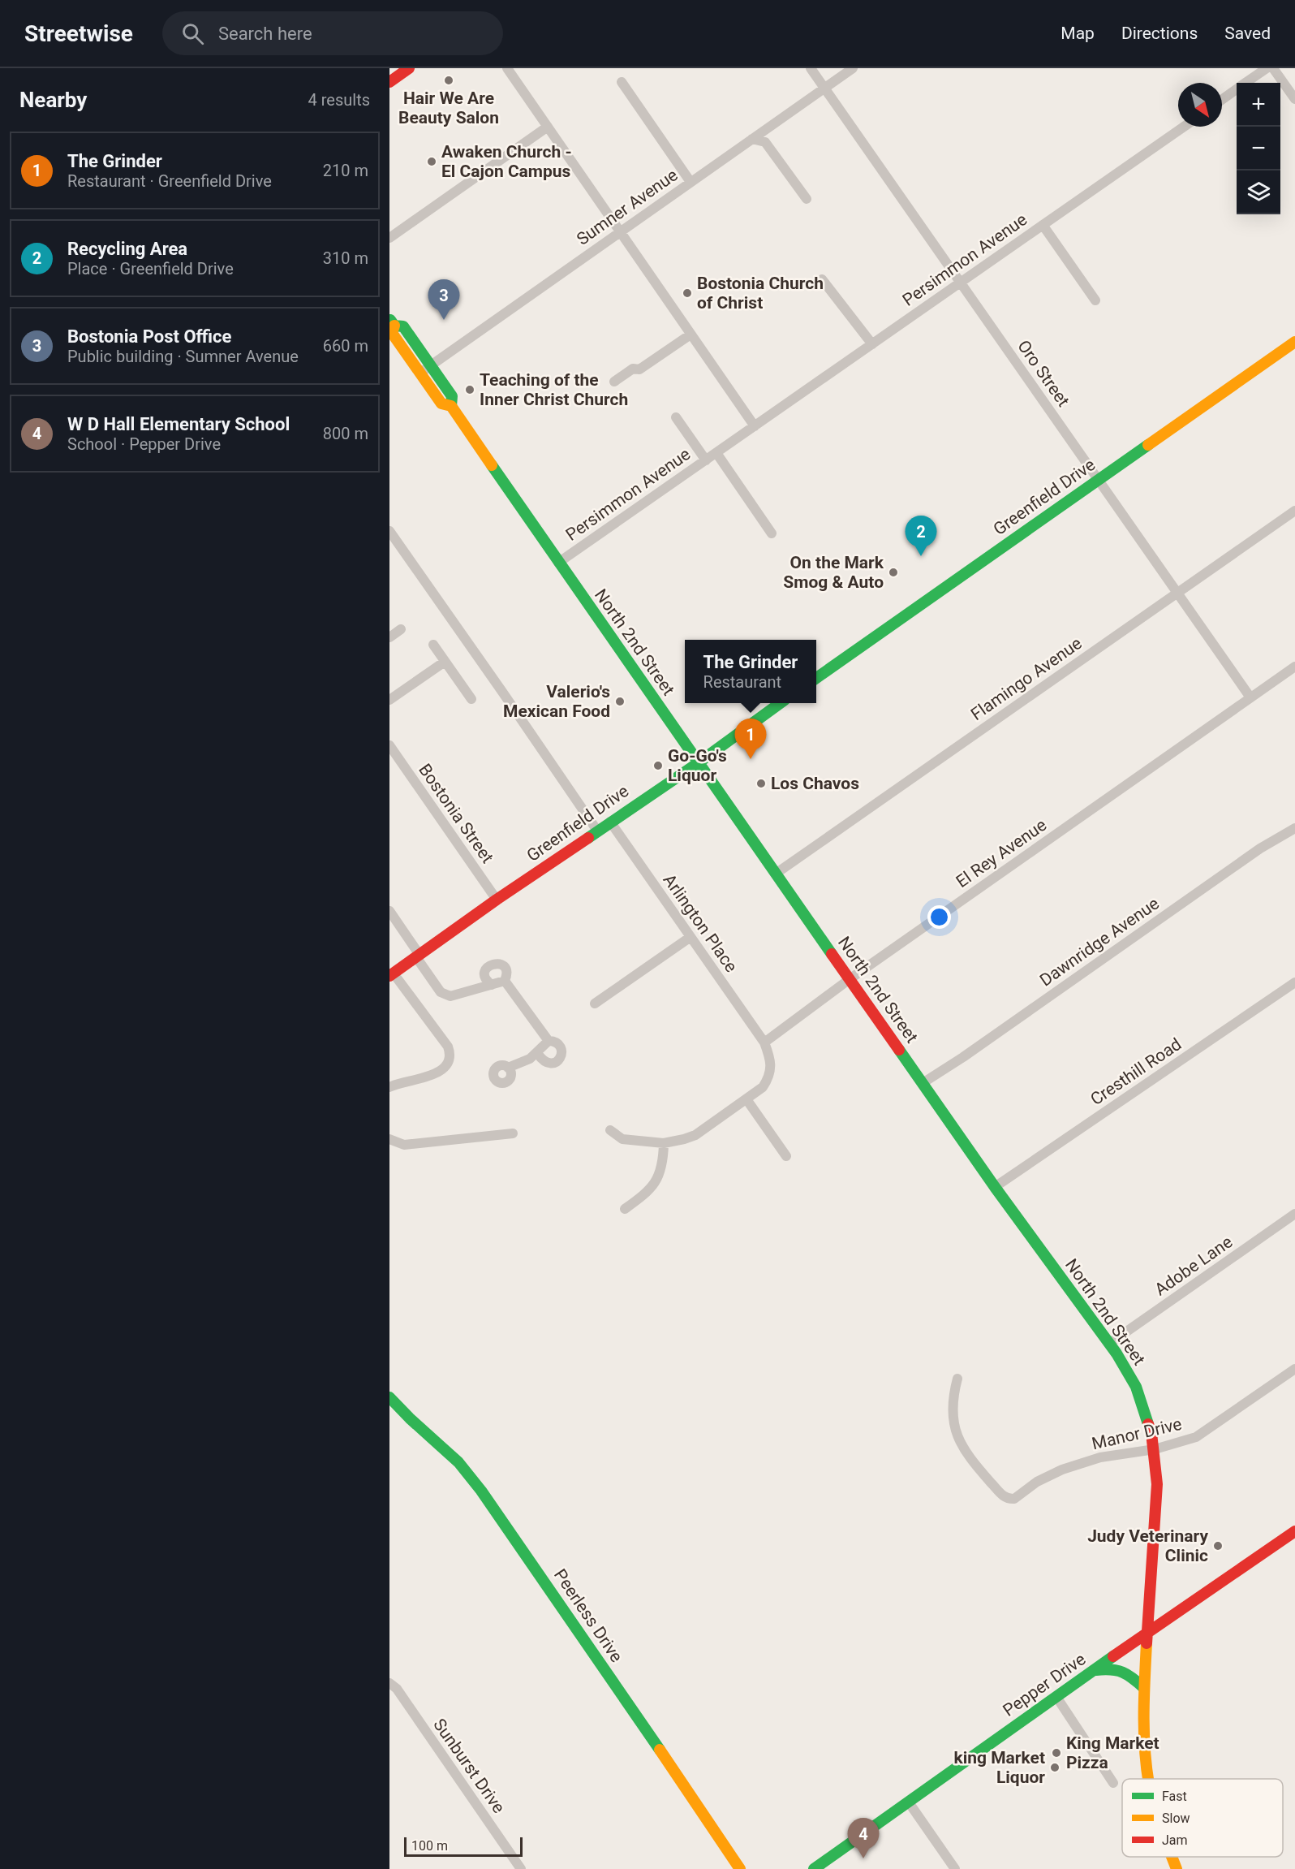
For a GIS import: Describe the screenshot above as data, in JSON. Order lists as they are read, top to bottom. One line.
{"streets":{"main road":["Greenfield Drive","North 2nd Street","Peerless Drive","Pepper Drive"],"street":["Sumner Avenue","Persimmon Avenue","Oro Street","Flamingo Avenue","Bostonia Street","El Rey Avenue","Arlington Place","Dawnridge Avenue","Cresthill Road","Adobe Lane","Manor Drive","Sunburst Drive"]},"crossings":[["Sumner Avenue","Oro Street"],["Sumner Avenue","North 2nd Street"],["Persimmon Avenue","Oro Street"],["Persimmon Avenue","North 2nd Street"],["Oro Street","Greenfield Drive"],["Oro Street","Flamingo Avenue"],["Oro Street","El Rey Avenue"],["Greenfield Drive","North 2nd Street"],["Greenfield Drive","Bostonia Street"],["Greenfield Drive","Arlington Place"],["North 2nd Street","Flamingo Avenue"],["North 2nd Street","El Rey Avenue"],["North 2nd Street","Dawnridge Avenue"],["North 2nd Street","Cresthill Road"],["North 2nd Street","Adobe Lane"],["North 2nd Street","Manor Drive"],["North 2nd Street","Pepper Drive"],["El Rey Avenue","Arlington Place"]],"places":["Hair We Are Beauty Salon","Awaken Church - El Cajon Campus","Bostonia Church of Christ","Teaching of the Inner Christ Church","On the Mark Smog & Auto","Valerio's Mexican Food","Go-Go's Liquor","Los Chavos","Judy Veterinary Clinic","King Market Pizza","king Market Liquor"],"legend":["Fast","Slow","Jam"],"scale_bar":"100 m","north":"bottom right","page":{"header":"Streetwise","search":"Search here","nav":["Map","Directions","Saved"],"heading":["Nearby","4 results"],"map_buttons":["+","−"],"list":[{"mark":"1","name":"The Grinder","note":"Restaurant · Greenfield Drive","value":"210 m"},{"mark":"2","name":"Recycling Area","note":"Place · Greenfield Drive","value":"310 m"},{"mark":"3","name":"Bostonia Post Office","note":"Public building · Sumner Avenue","value":"660 m"},{"mark":"4","name":"W D Hall Elementary School","note":"School · Pepper Drive","value":"800 m"}],"pins":["3","2","1","4"],"popup":["The Grinder","Restaurant"],"scale":"100 m"}}
